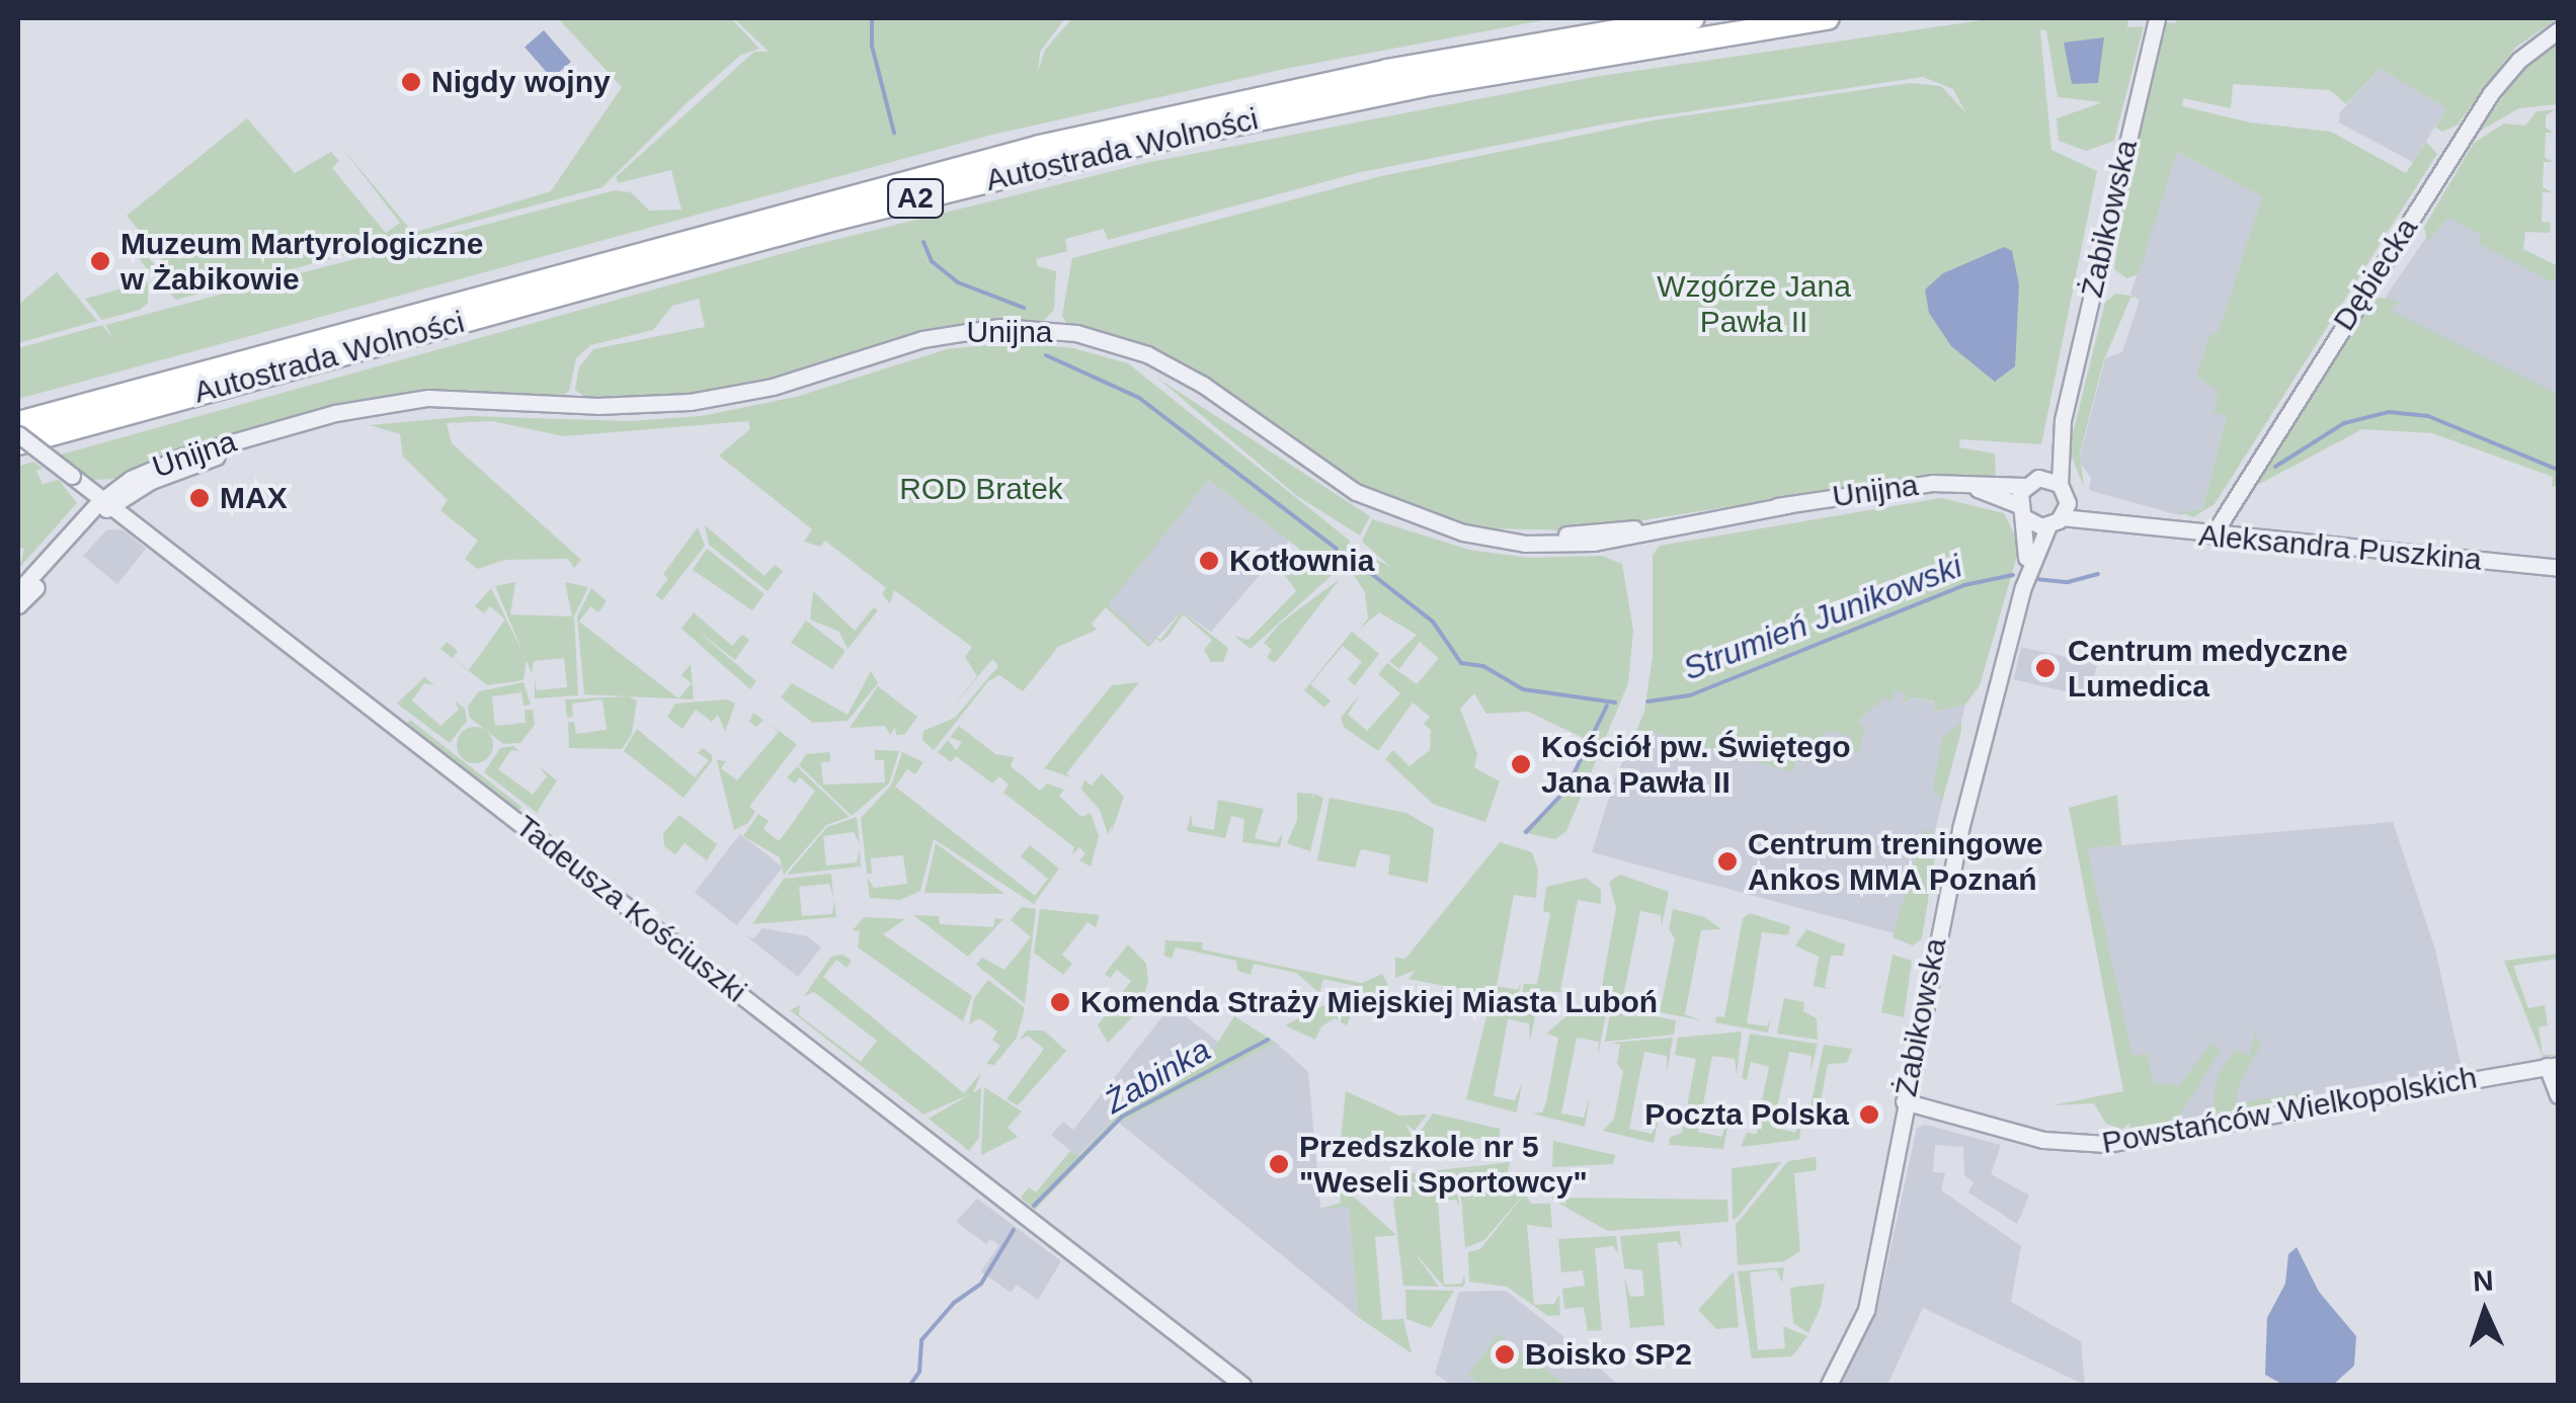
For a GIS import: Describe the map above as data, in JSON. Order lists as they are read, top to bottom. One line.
{"streets":{"highway":["Autostrada Wolności","A2"],"street":["Żabikowska","Dębiecka","Unijna","Aleksandra Puszkina","Tadeusza Kościuszki","Powstańców Wielkopolskich"]},"crossings":[["Żabikowska","Unijna"],["Żabikowska","Aleksandra Puszkina"],["Żabikowska","Powstańców Wielkopolskich"],["Dębiecka","Aleksandra Puszkina"],["Unijna","Aleksandra Puszkina"],["Unijna","Tadeusza Kościuszki"]],"water":["Strumień Junikowski","Żabinka"],"parks":["Wzgórze Jana Pawła II","ROD Bratek"],"places":["Nigdy wojny","Muzeum Martyrologiczne w Żabikowie","MAX","Kotłownia","Centrum medyczne Lumedica","Kościół pw. Świętego Jana Pawła II","Centrum treningowe Ankos MMA Poznań","Komenda Straży Miejskiej Miasta Luboń","Poczta Polska","Przedszkole nr 5 \"Weseli Sportowcy\"","Boisko SP2"],"north":"top"}
